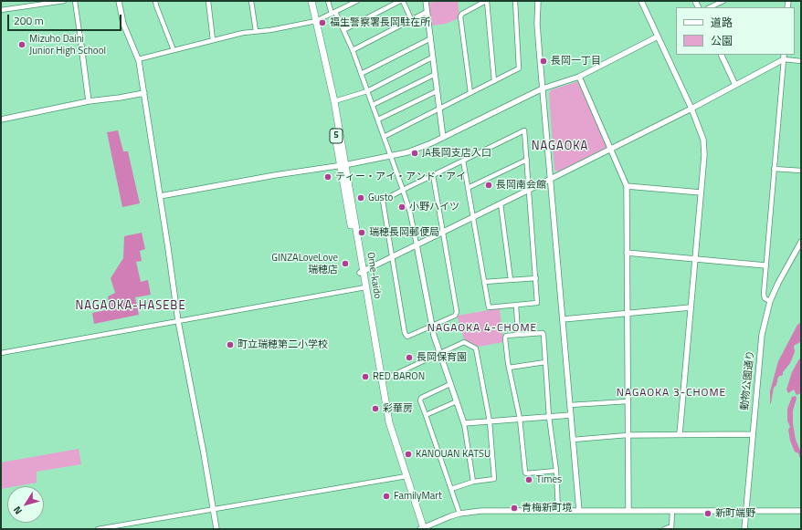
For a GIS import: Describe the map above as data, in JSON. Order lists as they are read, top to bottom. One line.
{"streets":{"main road":["5","Ome-kaido"],"street":["動物公園通り"]},"districts":["NAGAOKA","NAGAOKA-HASEBE","NAGAOKA 4-CHOME","NAGAOKA 3-CHOME"],"places":["福生警察署長岡駐在所","Mizuho Daini Junior High School","長岡一丁目","JA長岡支店入口","ティー・アイ・アンド・アイ","長岡南会館","Gusto","小野ハイツ","瑞穂長岡郵便局","GINZALoveLove 瑞穂店","町立瑞穂第二小学校","長岡保育園","RED BARON","彩華房","KANOUAN KATSU","Times","FamilyMart","青梅新町境","新町端野"],"legend":["道路","公園"],"scale_bar":"200 m","north":"bottom left"}
